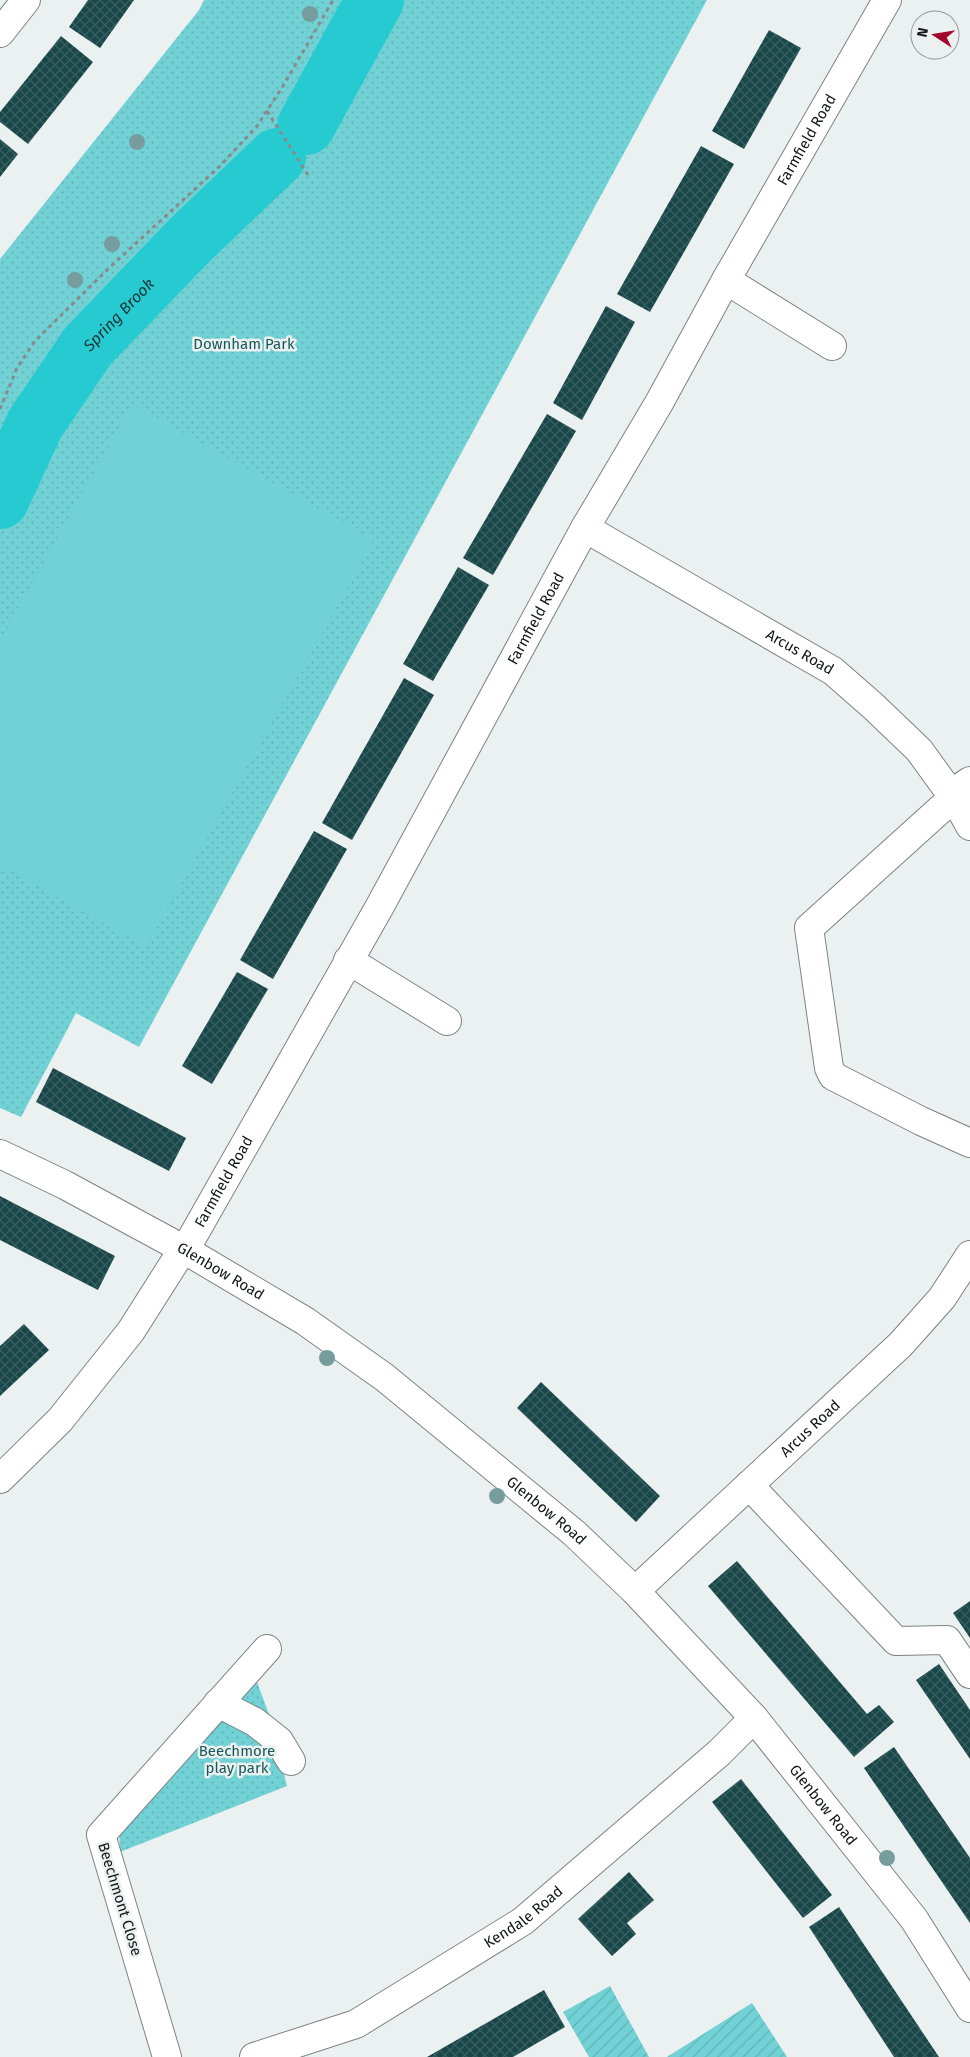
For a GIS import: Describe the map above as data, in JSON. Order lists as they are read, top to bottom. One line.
{"streets":{"street":["Farmfield Road","Arcus Road","Glenbow Road","Beechmont Close","Kendale Road"]},"crossings":[["Farmfield Road","Arcus Road"],["Farmfield Road","Glenbow Road"],["Arcus Road","Glenbow Road"],["Glenbow Road","Kendale Road"]],"water":["Spring Brook"],"parks":["Downham Park","Beechmore play park"],"north":"left"}
